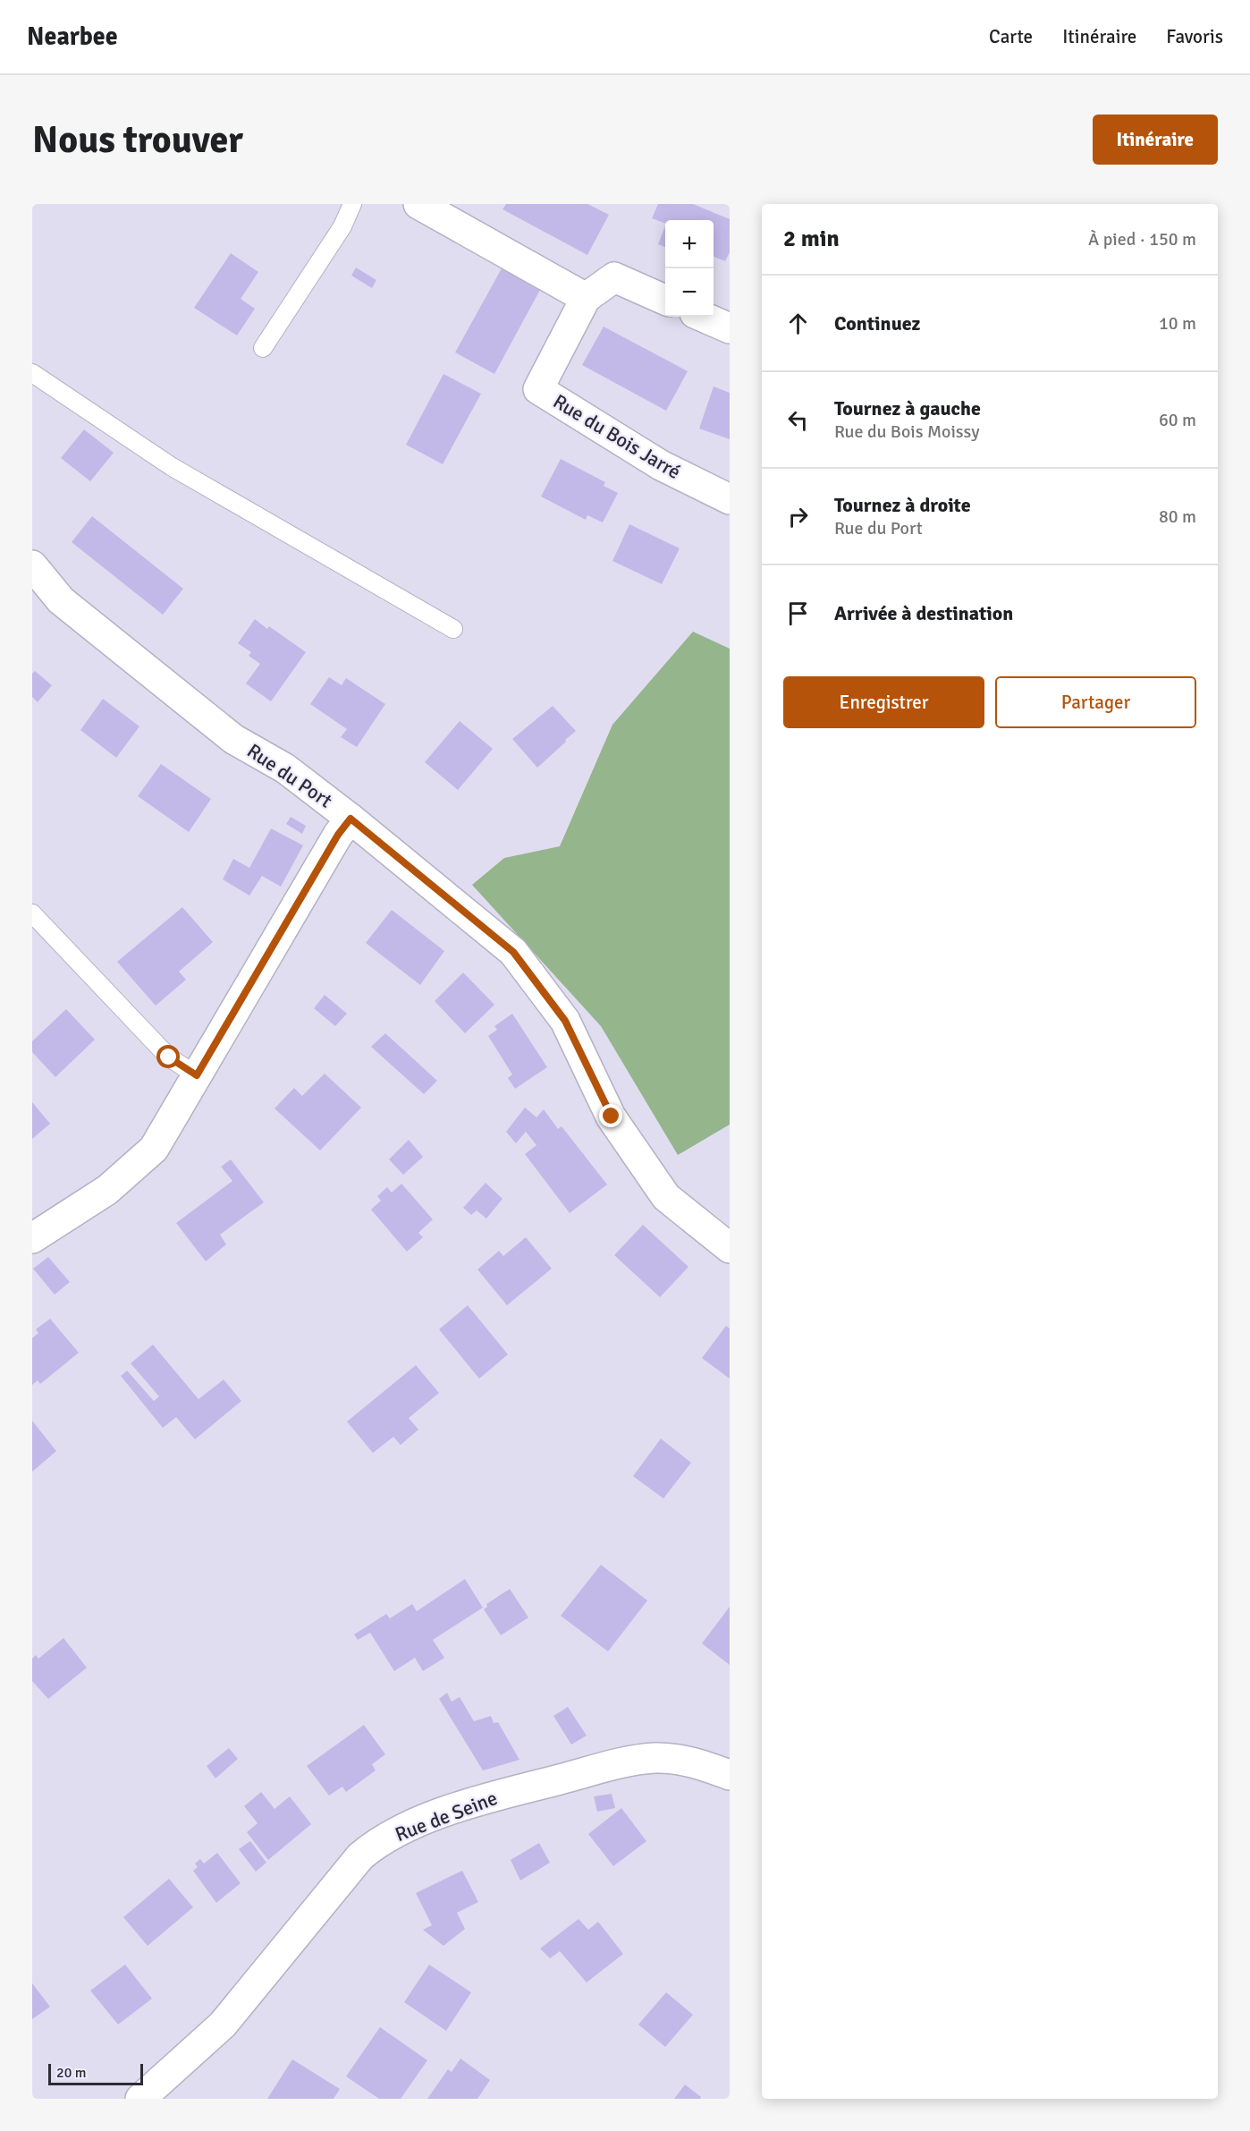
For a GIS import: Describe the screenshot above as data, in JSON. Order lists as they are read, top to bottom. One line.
{"streets":{"street":["Rue du Bois Jarré","Rue du Port","Rue de Seine"]},"scale_bar":"20 m","page":{"header":"Nearbee","nav":["Carte","Itinéraire","Favoris"],"buttons":["Itinéraire",["Enregistrer","Partager"]],"title":"Nous trouver","heading":["2 min","À pied · 150 m"],"map_buttons":["+","−"],"list":[["Continuez","10 m"],["Tournez à gauche","Rue du Bois Moissy","60 m"],["Tournez à droite","Rue du Port","80 m"],"Arrivée à destination"],"scale":"20 m"}}
